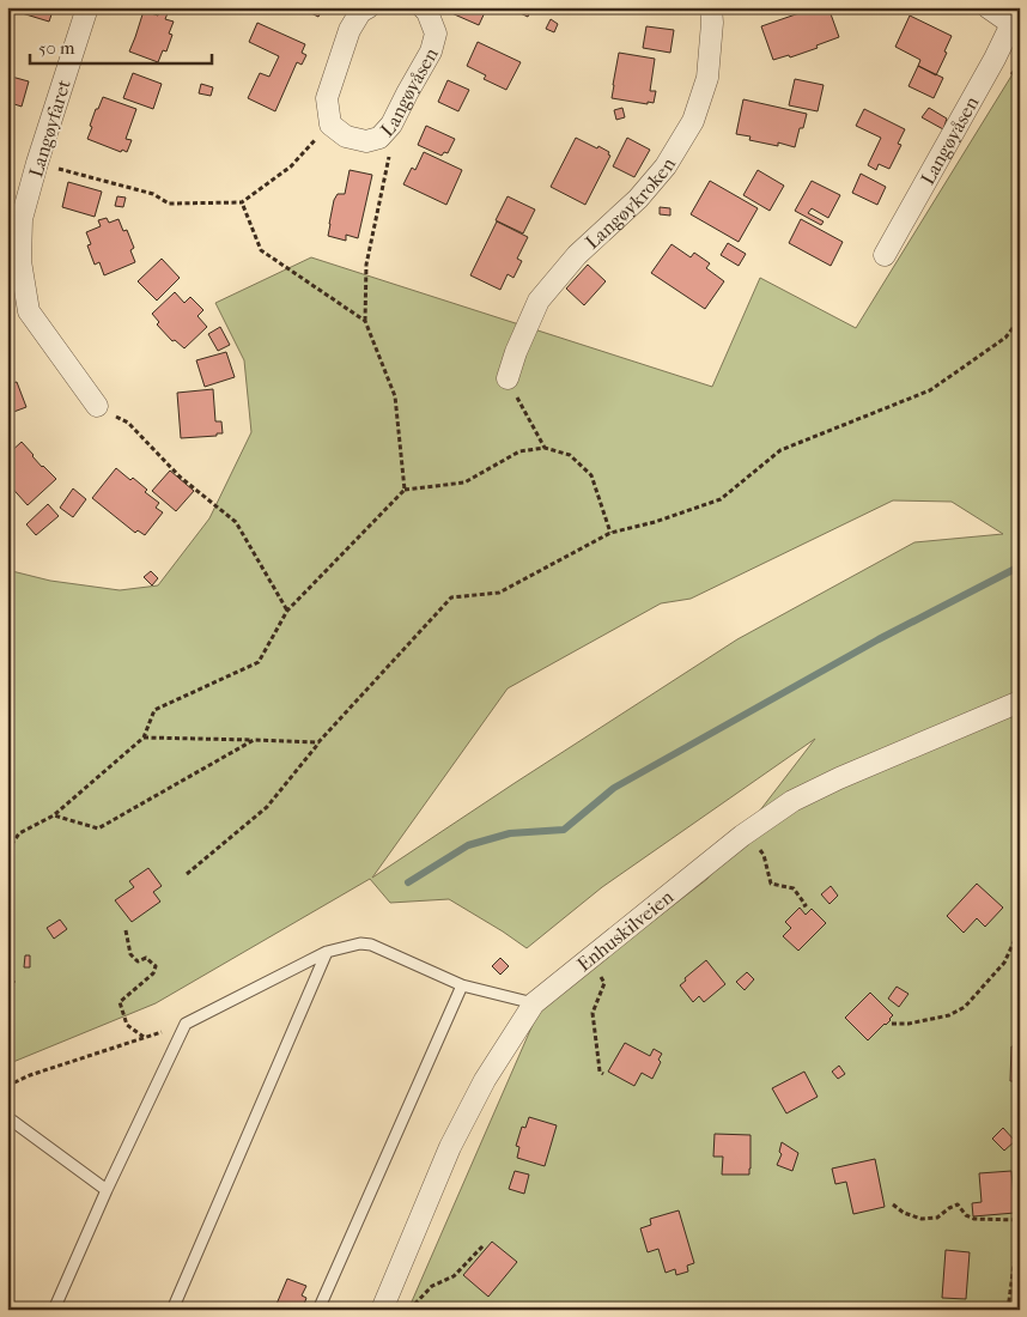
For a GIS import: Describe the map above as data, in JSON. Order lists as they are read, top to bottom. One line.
{"streets":{"street":["Langøyåsen","Langøyfaret","Langøykroken","Enhuskilveien"]},"scale_bar":"50 m"}
